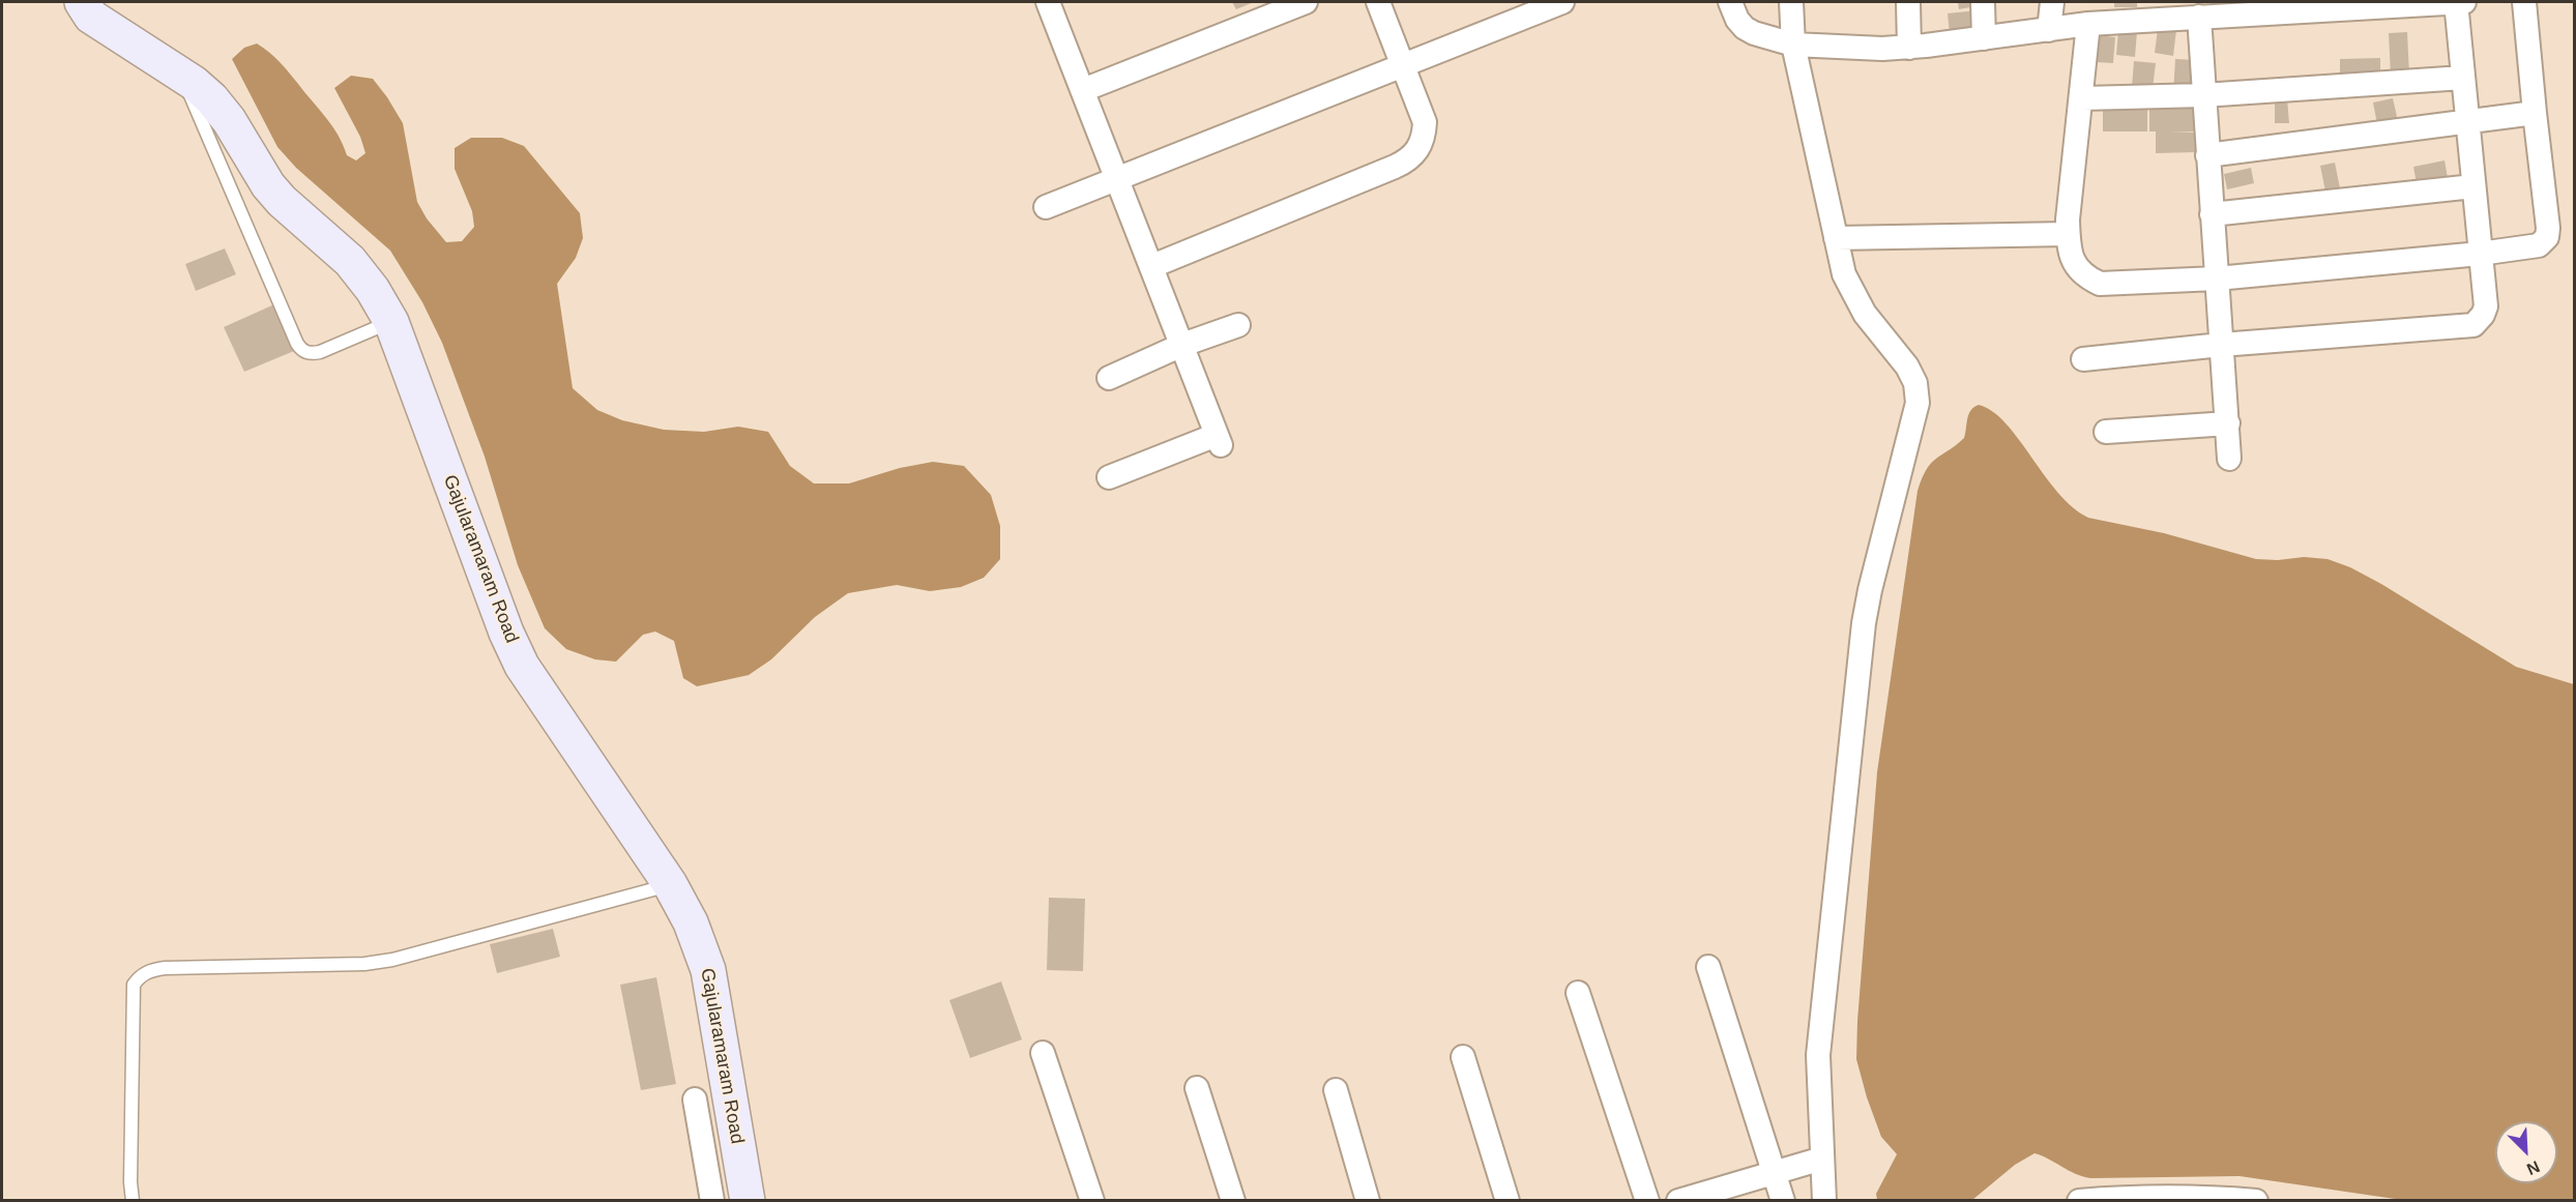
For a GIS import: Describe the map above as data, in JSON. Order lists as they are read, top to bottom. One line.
{"streets":{"main road":["Gajularamaram Road"]},"north":"bottom right"}
